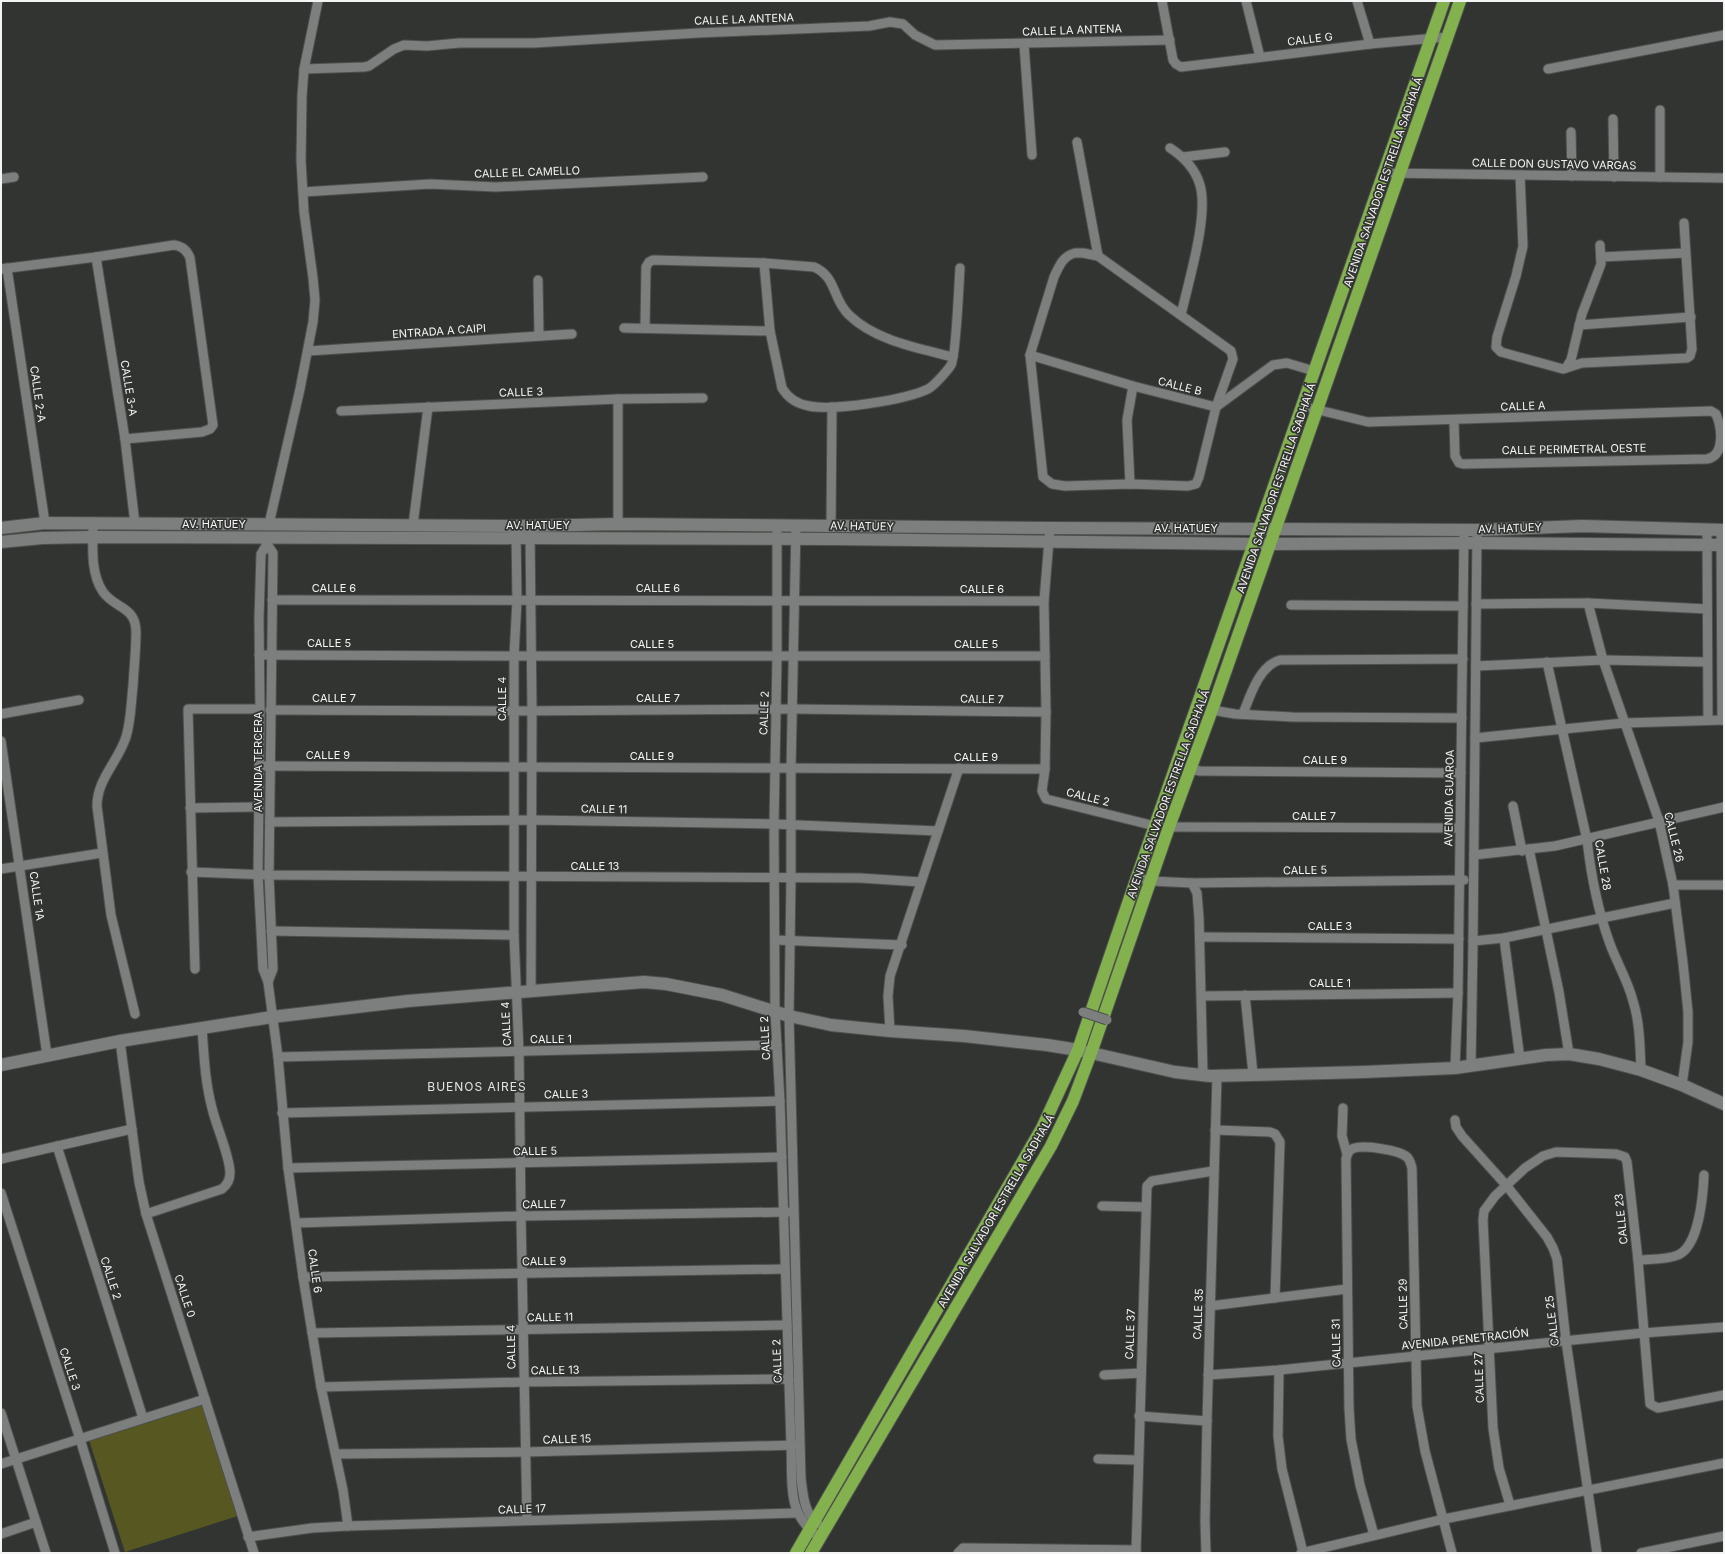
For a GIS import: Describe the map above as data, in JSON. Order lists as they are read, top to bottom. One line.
{"streets":{"highway":["AVENIDA SALVADOR ESTRELLA SADHALÁ"],"main road":["AV. HATUEY"],"street":["CALLE LA ANTENA","CALLE G","CALLE DON GUSTAVO VARGAS","CALLE EL CAMELLO","ENTRADA A CAIPI","CALLE B","CALLE 3-A","CALLE 3","CALLE 2-A","CALLE A","CALLE PERIMETRAL OESTE","CALLE 6","CALLE 5","CALLE 7","CALLE 4","CALLE 2","CALLE 9","AVENIDA TERCERA","AVENIDA GUAROA","CALLE 11","CALLE 26","CALLE 28","CALLE 13","CALLE 1A","CALLE 1","CALLE 23","CALLE 0","CALLE 29","CALLE 35","CALLE 25","CALLE 37","AVENIDA PENETRACIÓN","CALLE 31","CALLE 27","CALLE 15","CALLE 17"]},"crossings":[["CALLE LA ANTENA","CALLE G"],["CALLE G","AVENIDA SALVADOR ESTRELLA SADHALÁ"],["CALLE DON GUSTAVO VARGAS","AVENIDA SALVADOR ESTRELLA SADHALÁ"],["AVENIDA SALVADOR ESTRELLA SADHALÁ","CALLE A"],["AVENIDA SALVADOR ESTRELLA SADHALÁ","AV. HATUEY"],["AVENIDA SALVADOR ESTRELLA SADHALÁ","CALLE 5"],["AVENIDA SALVADOR ESTRELLA SADHALÁ","CALLE 7"],["AVENIDA SALVADOR ESTRELLA SADHALÁ","CALLE 2"],["AVENIDA SALVADOR ESTRELLA SADHALÁ","CALLE 9"],["CALLE 3-A","AV. HATUEY"],["CALLE 3","CALLE 6"],["CALLE 3","CALLE 4"],["CALLE 3","CALLE 2"],["CALLE 3","AVENIDA GUAROA"],["CALLE 2-A","AV. HATUEY"],["CALLE A","CALLE PERIMETRAL OESTE"],["AV. HATUEY","CALLE 4"],["AV. HATUEY","CALLE 2"],["AV. HATUEY","AVENIDA TERCERA"],["AV. HATUEY","AVENIDA GUAROA"],["CALLE 6","CALLE 5"],["CALLE 6","CALLE 7"],["CALLE 6","CALLE 4"],["CALLE 6","CALLE 2"],["CALLE 6","CALLE 9"],["CALLE 6","AVENIDA TERCERA"],["CALLE 6","CALLE 11"],["CALLE 6","CALLE 13"],["CALLE 6","CALLE 1"],["CALLE 6","CALLE 15"],["CALLE 6","CALLE 17"],["CALLE 5","CALLE 4"],["CALLE 5","CALLE 2"],["CALLE 5","AVENIDA TERCERA"],["CALLE 5","AVENIDA GUAROA"],["CALLE 7","CALLE 4"],["CALLE 7","CALLE 2"],["CALLE 7","AVENIDA TERCERA"],["CALLE 7","AVENIDA GUAROA"],["CALLE 4","CALLE 9"],["CALLE 4","CALLE 11"],["CALLE 4","CALLE 13"],["CALLE 4","CALLE 1"],["CALLE 4","CALLE 15"],["CALLE 4","CALLE 17"],["CALLE 2","CALLE 9"],["CALLE 2","CALLE 11"],["CALLE 2","CALLE 13"],["CALLE 2","CALLE 1"],["CALLE 2","CALLE 15"],["CALLE 2","CALLE 17"],["CALLE 9","AVENIDA TERCERA"],["CALLE 9","AVENIDA GUAROA"],["AVENIDA TERCERA","CALLE 11"],["AVENIDA TERCERA","CALLE 13"],["AVENIDA GUAROA","CALLE 1"],["CALLE 23","CALLE 25"],["CALLE 23","AVENIDA PENETRACIÓN"],["CALLE 23","CALLE 27"],["CALLE 0","CALLE 17"],["CALLE 29","AVENIDA PENETRACIÓN"],["CALLE 29","CALLE 31"],["CALLE 35","CALLE 37"],["CALLE 35","AVENIDA PENETRACIÓN"],["CALLE 25","AVENIDA PENETRACIÓN"],["CALLE 25","CALLE 27"],["AVENIDA PENETRACIÓN","CALLE 31"],["AVENIDA PENETRACIÓN","CALLE 27"]],"districts":["BUENOS AIRES"]}
